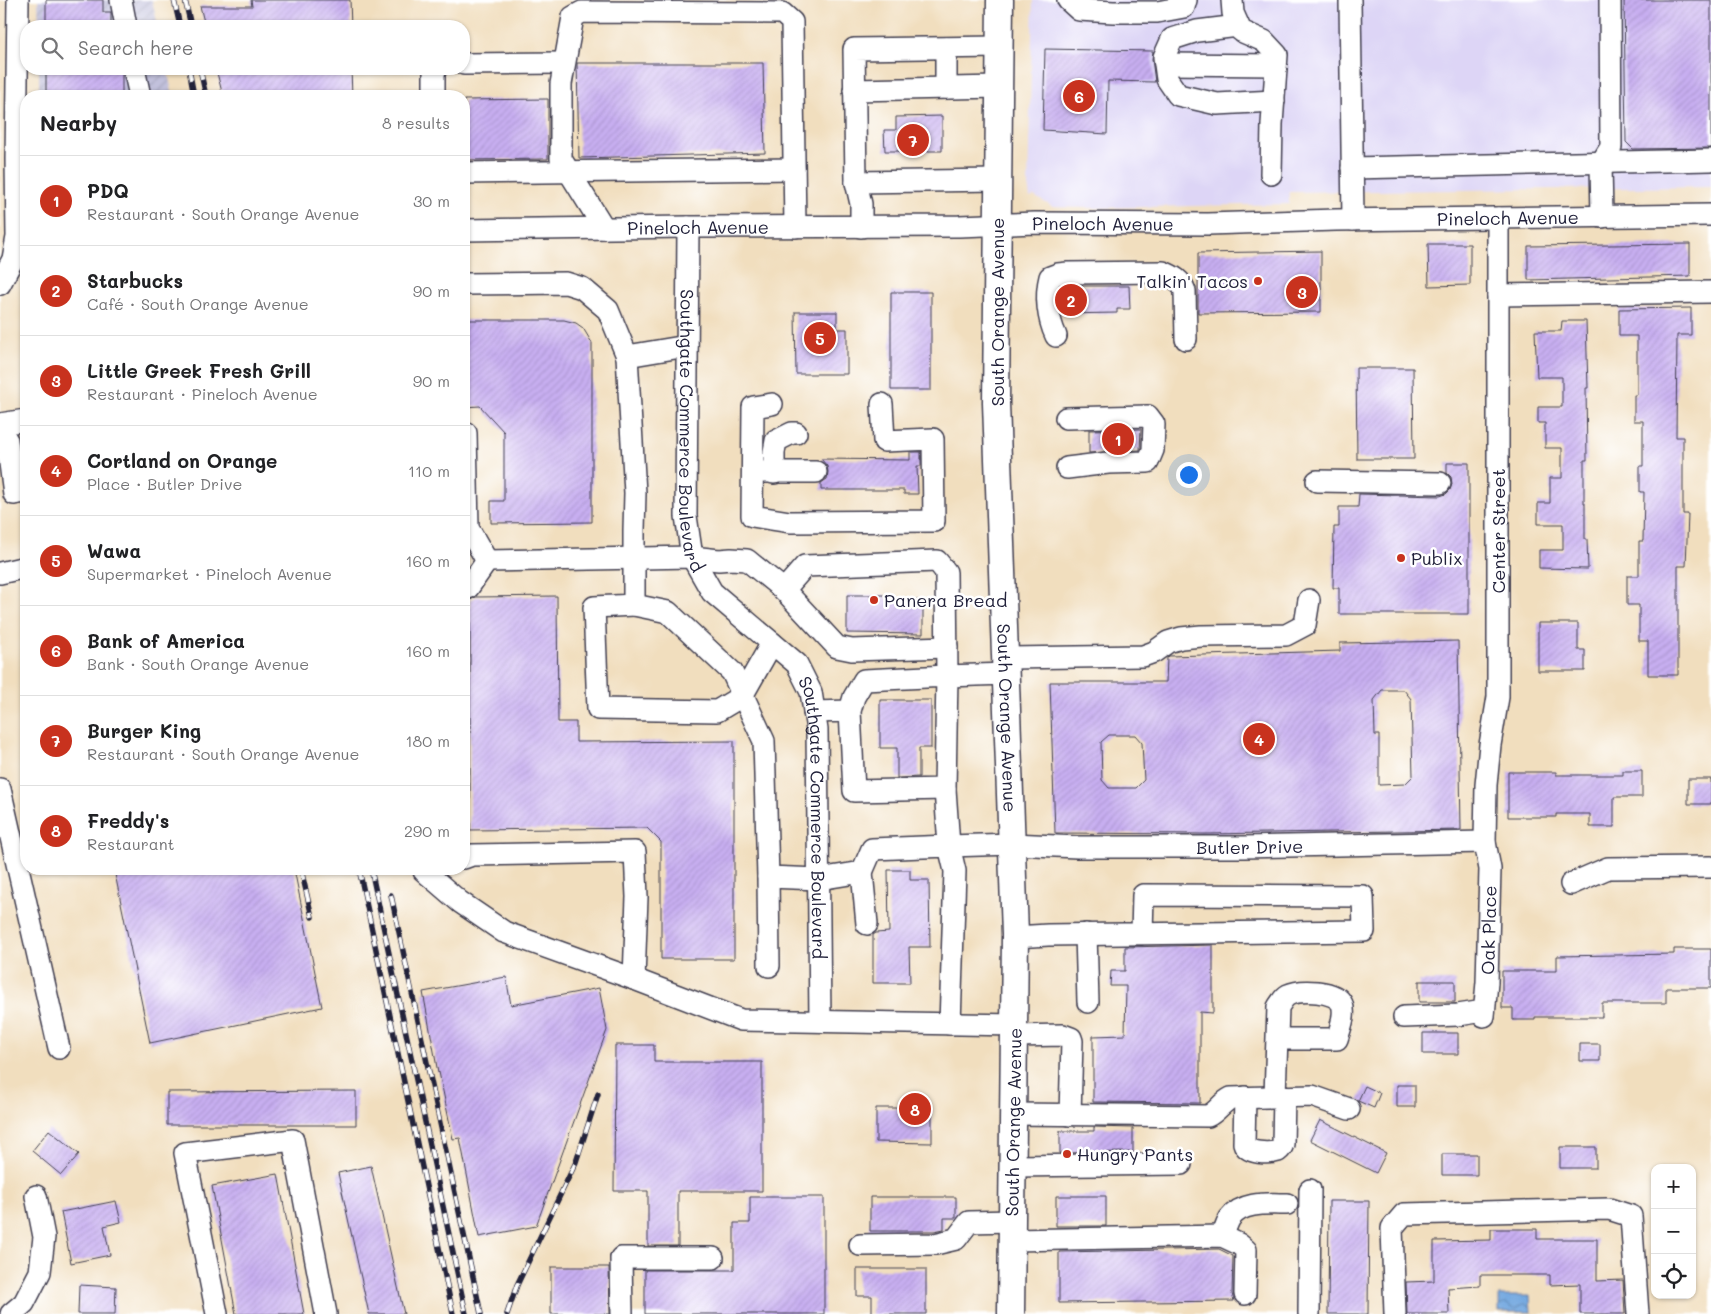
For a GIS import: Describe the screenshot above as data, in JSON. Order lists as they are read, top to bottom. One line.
{"streets":{"main road":["South Orange Avenue"],"street":["Pineloch Avenue","Southgate Commerce Boulevard","Center Street","Butler Drive","Oak Place"]},"crossings":[["Pineloch Avenue","South Orange Avenue"],["Pineloch Avenue","Southgate Commerce Boulevard"],["Pineloch Avenue","Center Street"],["South Orange Avenue","Butler Drive"],["Center Street","Butler Drive"],["Center Street","Oak Place"],["Butler Drive","Oak Place"]],"places":["Talkin' Tacos","Publix","Panera Bread","Hungry Pants"],"page":{"search":"Search here","pins":["6","7","3","2","5","1","4","8"],"heading":["Nearby","8 results"],"list":[{"mark":"1","name":"PDQ","note":"Restaurant · South Orange Avenue","value":"30 m"},{"mark":"2","name":"Starbucks","note":"Café · South Orange Avenue","value":"90 m"},{"mark":"3","name":"Little Greek Fresh Grill","note":"Restaurant · Pineloch Avenue","value":"90 m"},{"mark":"4","name":"Cortland on Orange","note":"Place · Butler Drive","value":"110 m"},{"mark":"5","name":"Wawa","note":"Supermarket · Pineloch Avenue","value":"160 m"},{"mark":"6","name":"Bank of America","note":"Bank · South Orange Avenue","value":"160 m"},{"mark":"7","name":"Burger King","note":"Restaurant · South Orange Avenue","value":"180 m"},{"mark":"8","name":"Freddy's","note":"Restaurant","value":"290 m"}],"map_buttons":["+","−"]}}
